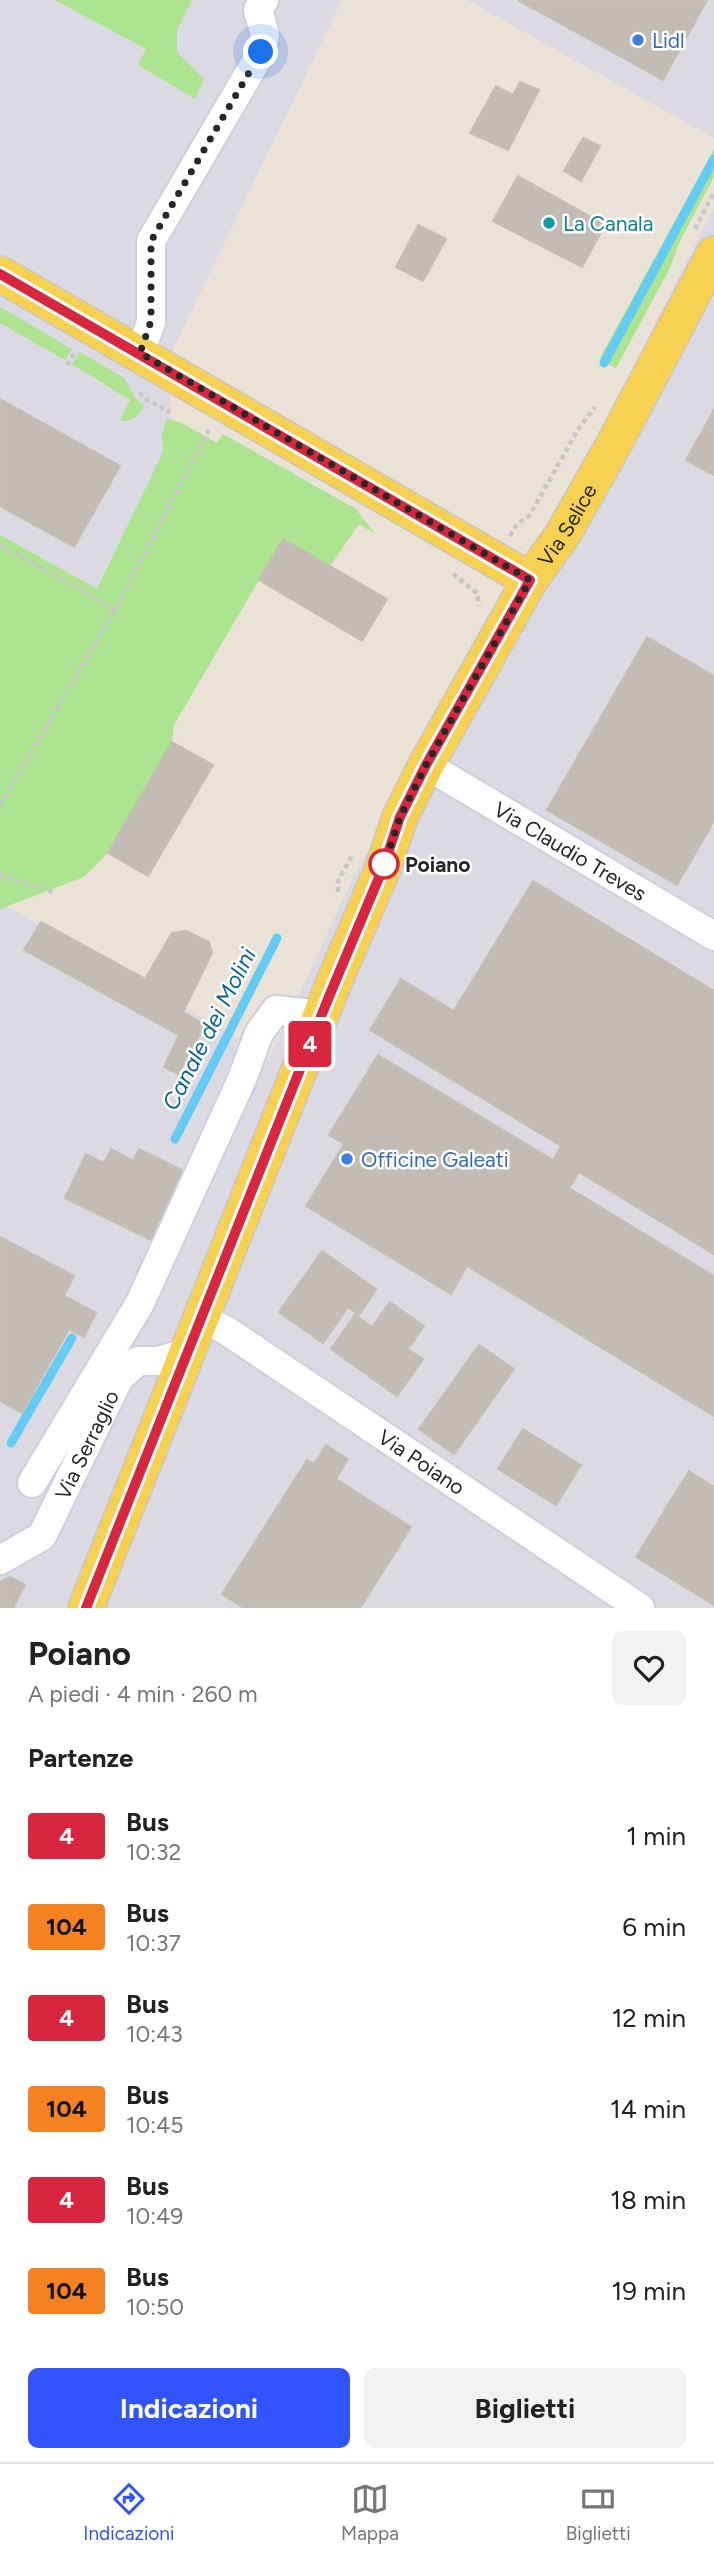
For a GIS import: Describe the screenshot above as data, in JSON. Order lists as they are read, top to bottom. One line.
{"streets":{"main road":["Via Selice"],"street":["Via Claudio Treves","Via Serraglio","Via Poiano"]},"crossings":[["Via Selice","Via Claudio Treves"],["Via Selice","Via Serraglio"],["Via Selice","Via Poiano"]],"water":["Canale dei Molini"],"places":["Lidl","La Canala","Poiano","Officine Galeati"],"lines":["bus line 4"],"page":{"on_map":"4","heading":[["Poiano","A piedi · 4 min · 260 m"],"Partenze"],"list":[{"mark":"4","name":"Bus","note":"10:32","value":"1 min"},{"mark":"104","name":"Bus","note":"10:37","value":"6 min"},{"mark":"4","name":"Bus","note":"10:43","value":"12 min"},{"mark":"104","name":"Bus","note":"10:45","value":"14 min"},{"mark":"4","name":"Bus","note":"10:49","value":"18 min"},{"mark":"104","name":"Bus","note":"10:50","value":"19 min"}],"buttons":["Indicazioni","Biglietti"],"tabs":["Indicazioni","Mappa","Biglietti"]}}
